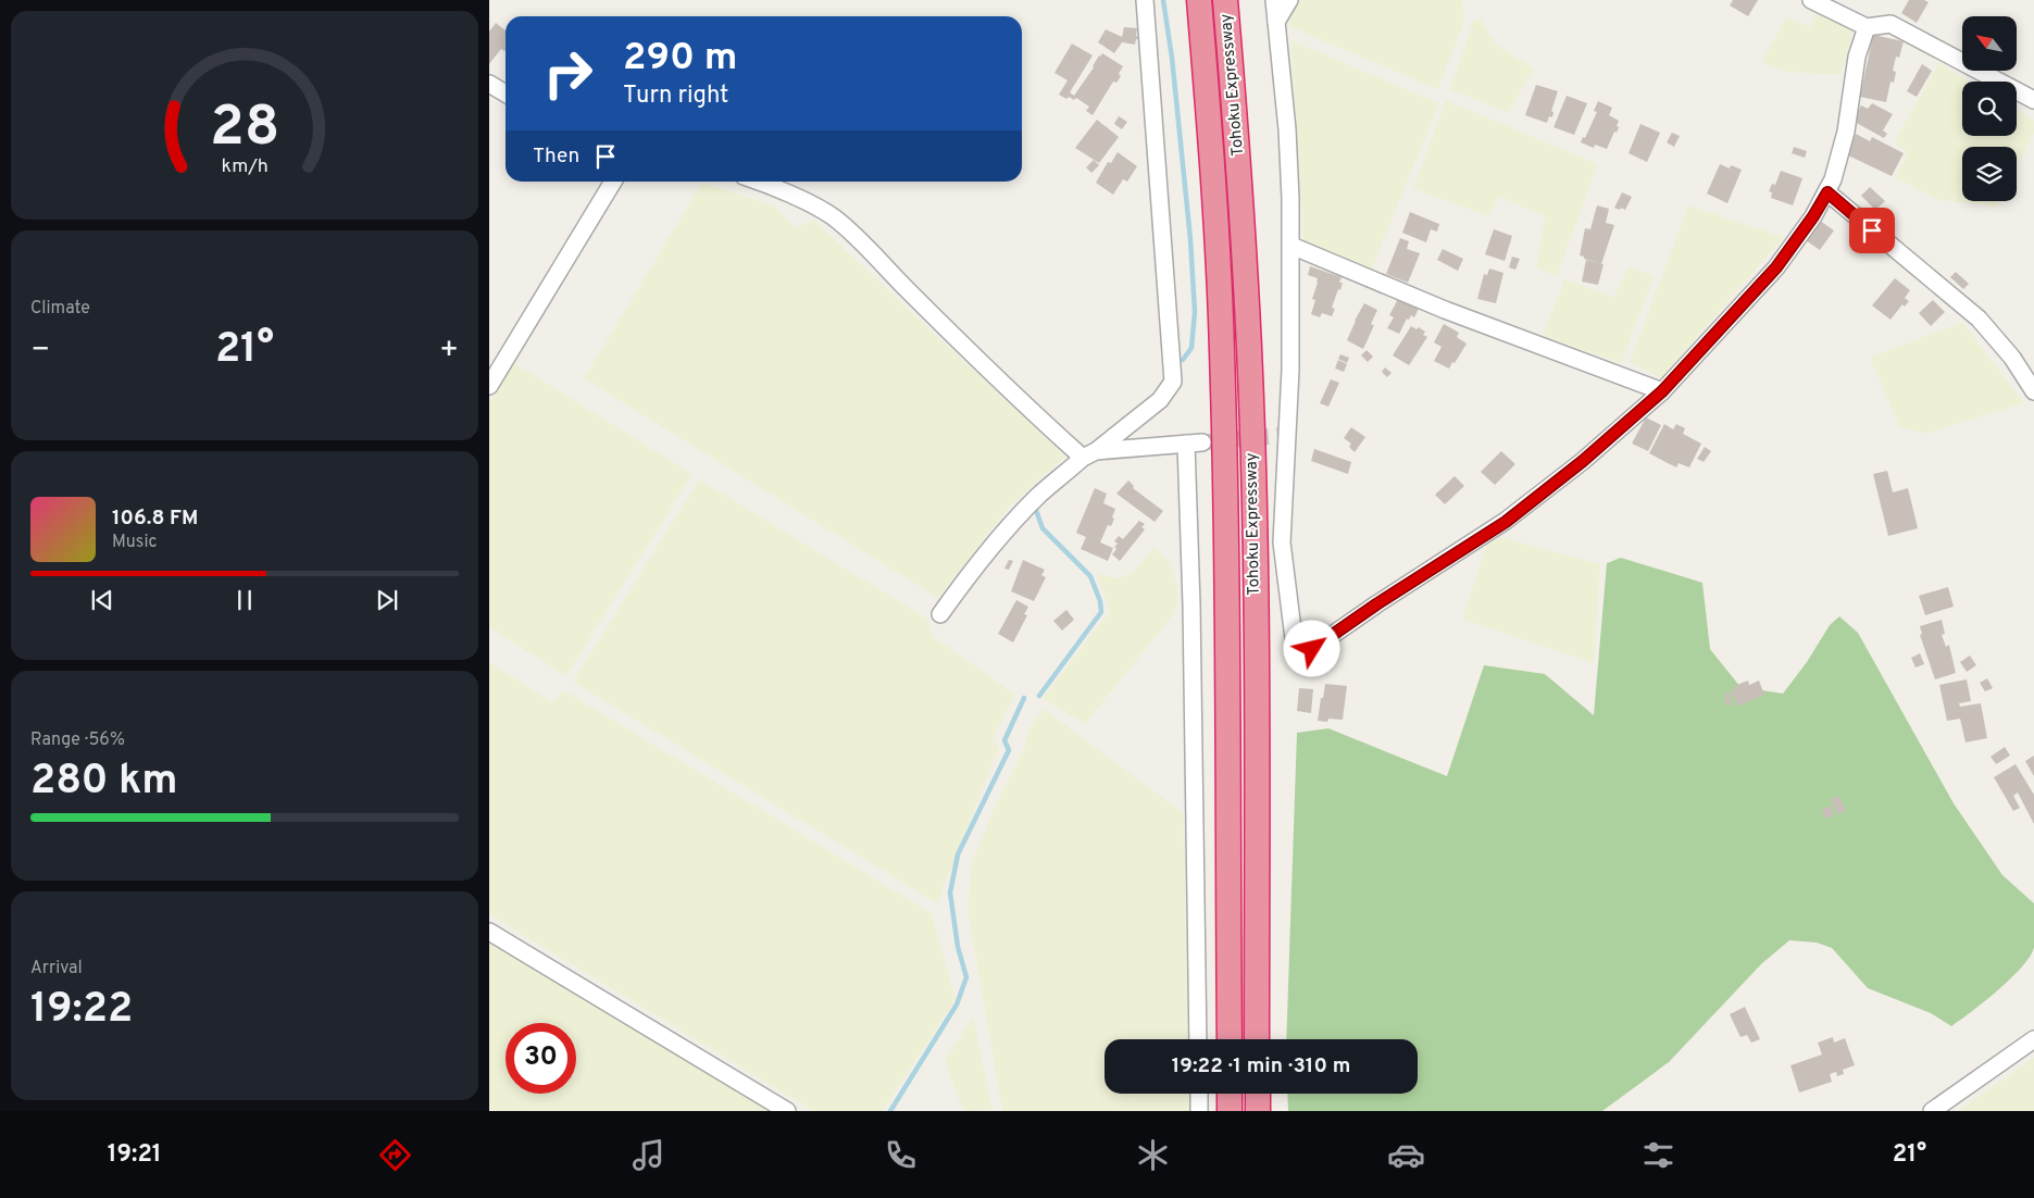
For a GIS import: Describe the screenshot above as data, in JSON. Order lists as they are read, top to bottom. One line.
{"streets":{"highway":["Tohoku Expressway"]},"north":"top left","page":{"turn":["290 m","Turn right"],"then":"Then","tile":["Climate",["Range · 56%","280 km"],["Arrival","19:22"]],"heat":["−","21°","+"],"song":["106.8 FM","Music"],"limit":"30","trip":"19:22 · 1 min · 310 m","tabs":["19:21","21°"],"gauge":["28","km/h"]}}
